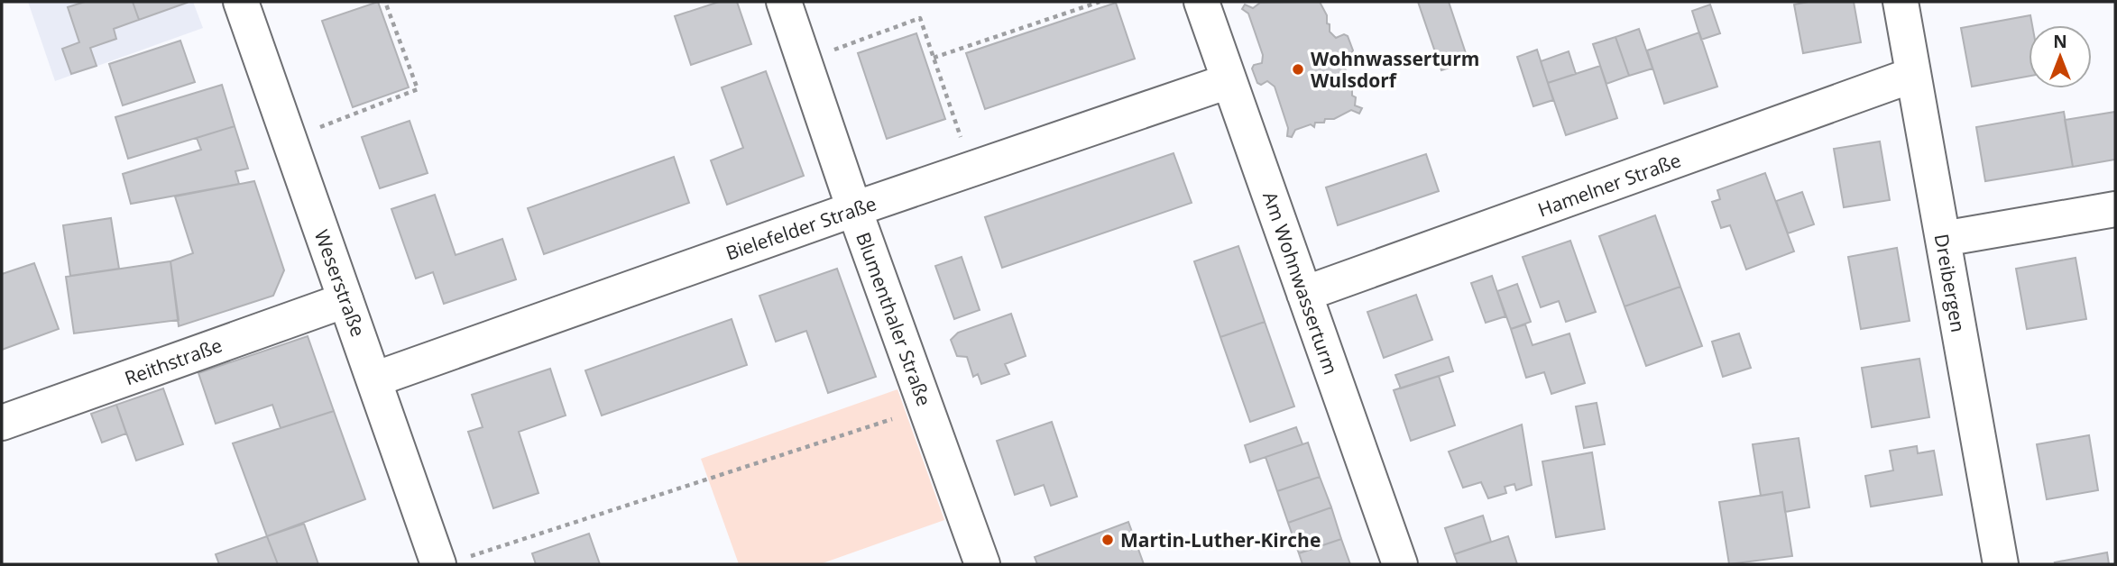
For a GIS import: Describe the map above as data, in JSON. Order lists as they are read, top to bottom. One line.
{"streets":{"street":["Hamelner Straße","Bielefelder Straße","Weserstraße","Am Wohnwasserturm","Dreibergen","Blumenthaler Straße","Reithstraße"]},"crossings":[["Hamelner Straße","Am Wohnwasserturm"],["Hamelner Straße","Dreibergen"],["Bielefelder Straße","Weserstraße"],["Bielefelder Straße","Am Wohnwasserturm"],["Bielefelder Straße","Blumenthaler Straße"],["Weserstraße","Reithstraße"]],"places":["Wohnwasserturm Wulsdorf","Martin-Luther-Kirche"],"north":"top"}
